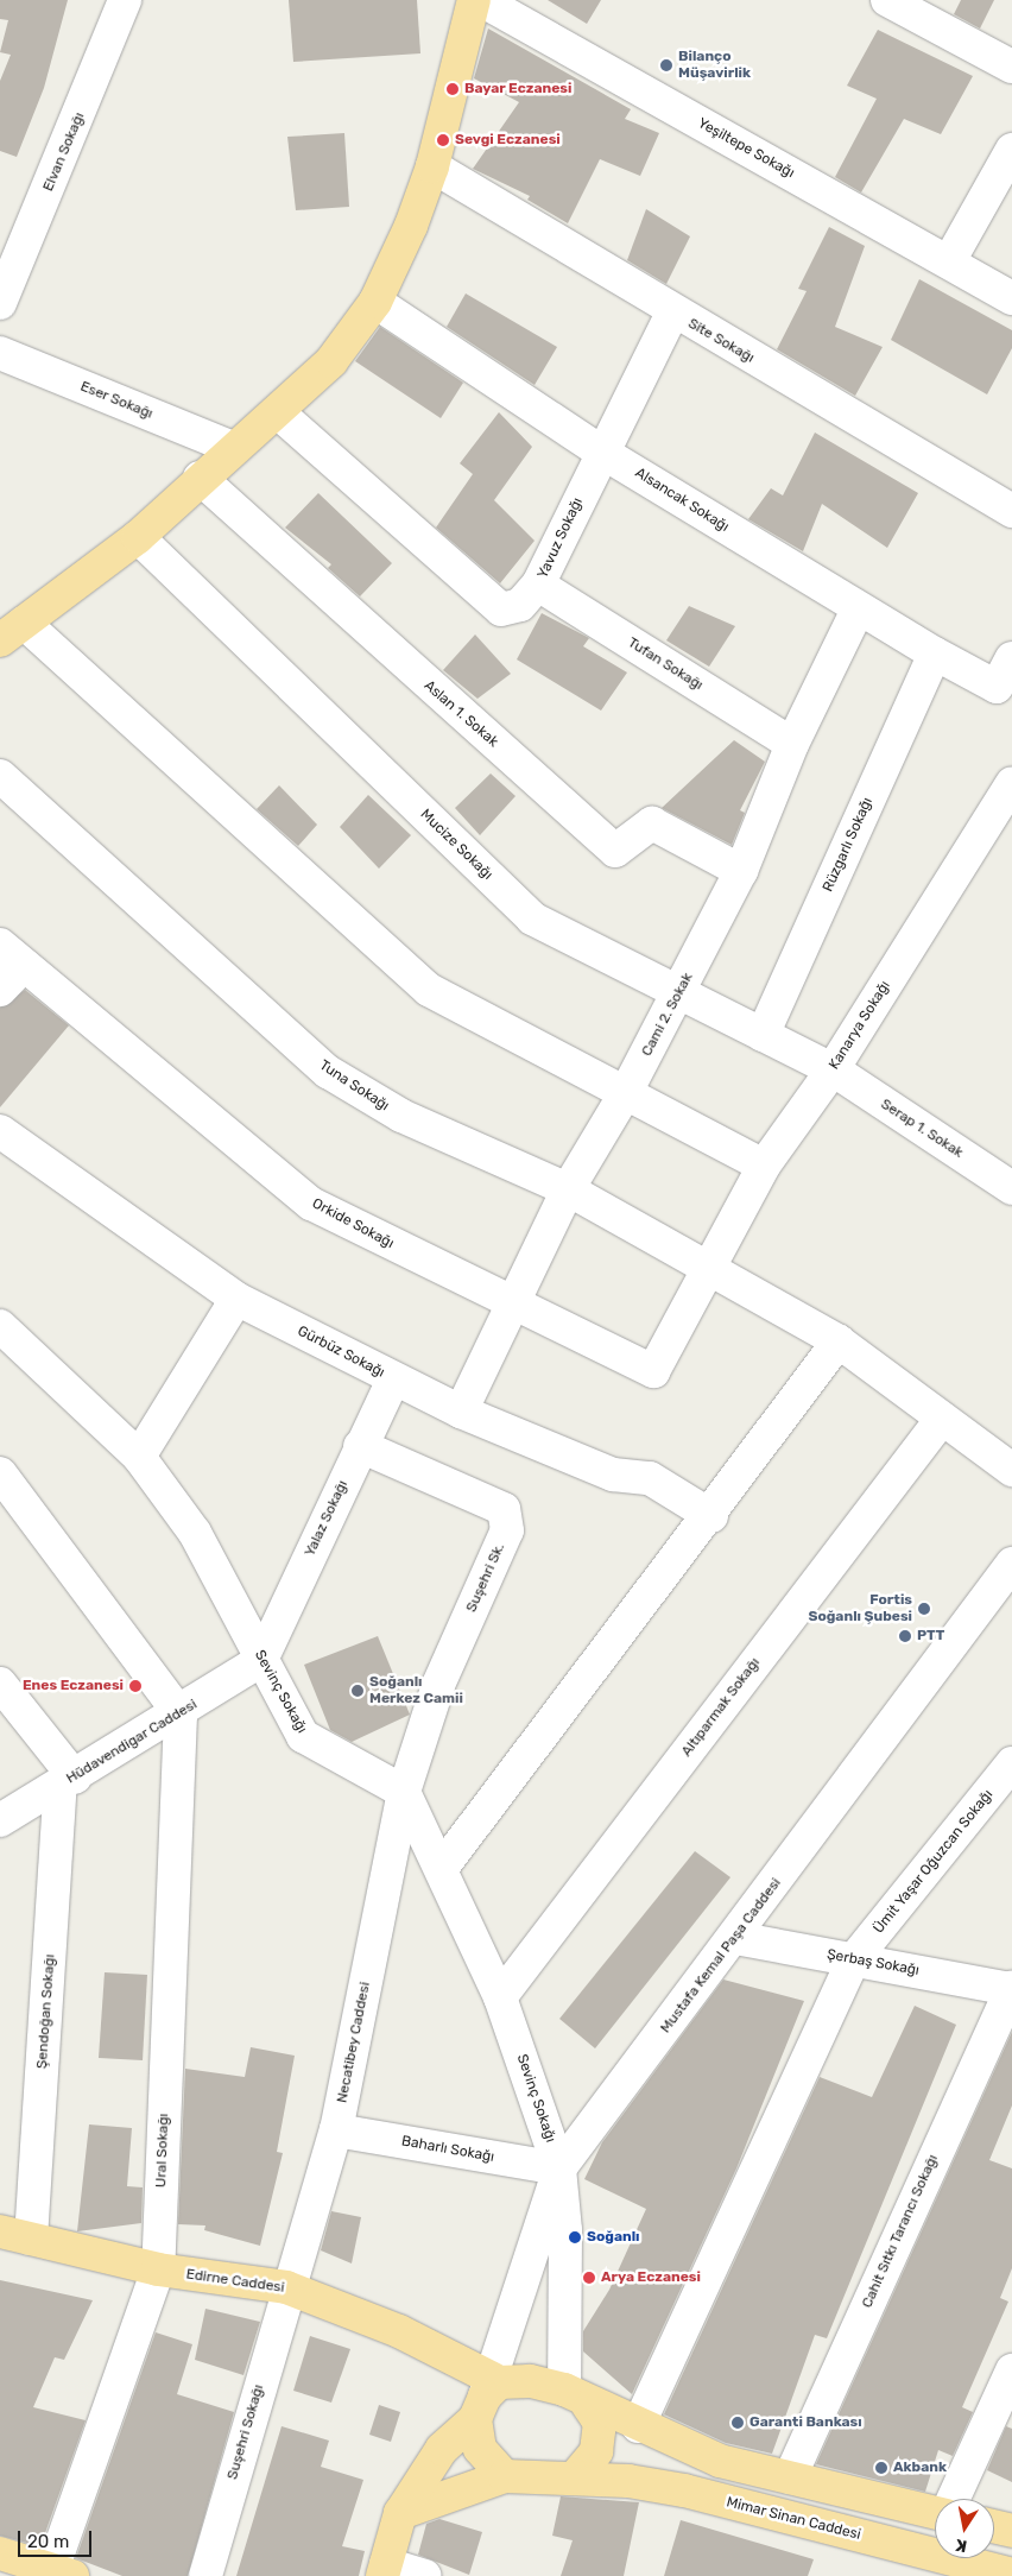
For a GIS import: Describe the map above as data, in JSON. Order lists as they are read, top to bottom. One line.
{"streets":{"main road":["Edirne Caddesi","Mimar Sinan Caddesi"],"street":["Yeşiltepe Sokağı","Elvan Sokağı","Site Sokağı","Eser Sokağı","Alsancak Sokağı","Yavuz Sokağı","Tufan Sokağı","Aslan 1. Sokak","Mucize Sokağı","Rüzgarlı Sokağı","Cami 2. Sokak","Kanarya Sokağı","Tuna Sokağı","Serap 1. Sokak","Orkide Sokağı","Gürbüz Sokağı","Yalaz Sokağı","Suşehri Sk.","Sevinç Sokağı","Altıparmak Sokağı","Hüdavendigar Caddesi","Ümit Yaşar Oğuzcan Sokağı","Mustafa Kemal Paşa Caddesi","Şerbaş Sokağı","Şendoğan Sokağı","Necatibey Caddesi","Baharlı Sokağı","Ural Sokağı","Cahit Sıtkı Tarancı Sokağı","Suşehri Sokağı"]},"crossings":[["Site Sokağı","Yavuz Sokağı"],["Alsancak Sokağı","Yavuz Sokağı"],["Alsancak Sokağı","Rüzgarlı Sokağı"],["Alsancak Sokağı","Cami 2. Sokak"],["Yavuz Sokağı","Tufan Sokağı"],["Tufan Sokağı","Cami 2. Sokak"],["Aslan 1. Sokak","Cami 2. Sokak"],["Mucize Sokağı","Rüzgarlı Sokağı"],["Mucize Sokağı","Cami 2. Sokak"],["Mucize Sokağı","Kanarya Sokağı"],["Mucize Sokağı","Serap 1. Sokak"],["Cami 2. Sokak","Tuna Sokağı"],["Cami 2. Sokak","Orkide Sokağı"],["Cami 2. Sokak","Gürbüz Sokağı"],["Kanarya Sokağı","Tuna Sokağı"],["Kanarya Sokağı","Serap 1. Sokak"],["Kanarya Sokağı","Orkide Sokağı"],["Tuna Sokağı","Orkide Sokağı"],["Tuna Sokağı","Altıparmak Sokağı"],["Gürbüz Sokağı","Yalaz Sokağı"],["Yalaz Sokağı","Suşehri Sk."],["Yalaz Sokağı","Sevinç Sokağı"],["Yalaz Sokağı","Hüdavendigar Caddesi"],["Suşehri Sk.","Sevinç Sokağı"],["Suşehri Sk.","Necatibey Caddesi"],["Sevinç Sokağı","Altıparmak Sokağı"],["Sevinç Sokağı","Hüdavendigar Caddesi"],["Sevinç Sokağı","Mustafa Kemal Paşa Caddesi"],["Sevinç Sokağı","Necatibey Caddesi"],["Sevinç Sokağı","Baharlı Sokağı"],["Hüdavendigar Caddesi","Şendoğan Sokağı"],["Hüdavendigar Caddesi","Ural Sokağı"],["Ümit Yaşar Oğuzcan Sokağı","Şerbaş Sokağı"],["Mustafa Kemal Paşa Caddesi","Şerbaş Sokağı"],["Mustafa Kemal Paşa Caddesi","Baharlı Sokağı"],["Mustafa Kemal Paşa Caddesi","Edirne Caddesi"],["Mustafa Kemal Paşa Caddesi","Mimar Sinan Caddesi"],["Şerbaş Sokağı","Cahit Sıtkı Tarancı Sokağı"],["Şendoğan Sokağı","Edirne Caddesi"],["Necatibey Caddesi","Baharlı Sokağı"],["Necatibey Caddesi","Edirne Caddesi"],["Necatibey Caddesi","Suşehri Sokağı"],["Ural Sokağı","Edirne Caddesi"],["Edirne Caddesi","Suşehri Sokağı"],["Edirne Caddesi","Mimar Sinan Caddesi"]],"places":["Bilanço Müşavirlik","Bayar Eczanesi","Sevgi Eczanesi","Fortis Soğanlı Şubesi","PTT","Enes Eczanesi","Soğanlı Merkez Camii","Soğanlı","Arya Eczanesi","Garanti Bankası","Akbank"],"scale_bar":"20 m","north":"bottom"}
